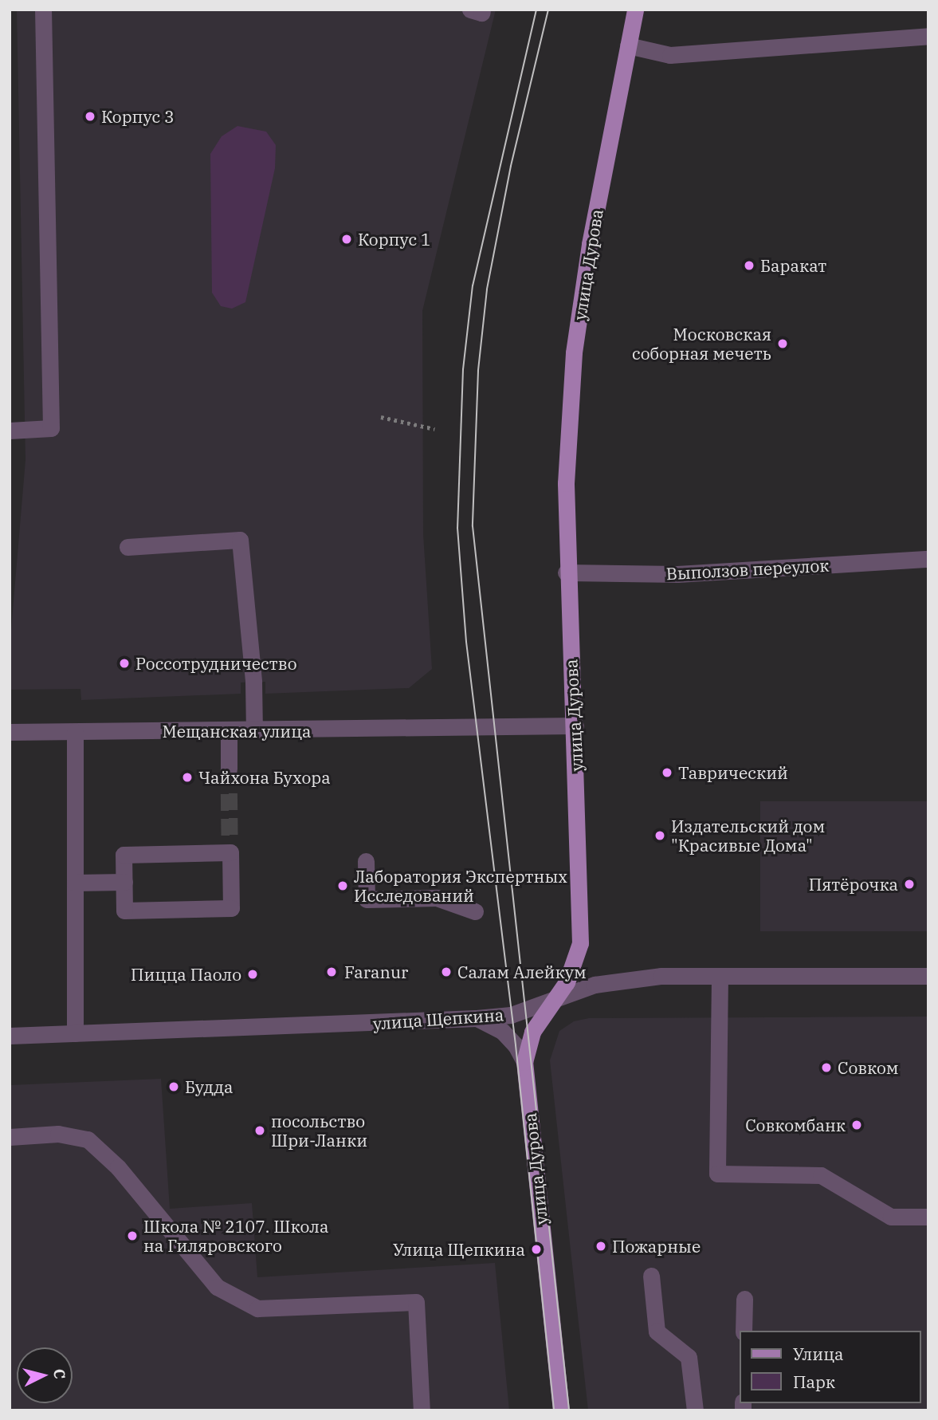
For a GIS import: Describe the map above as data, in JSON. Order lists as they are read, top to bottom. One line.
{"streets":{"main road":["улица Дурова"],"street":["Выползов переулок","Мещанская улица","улица Щепкина"]},"crossings":[["улица Дурова","Выползов переулок"],["улица Дурова","Мещанская улица"],["улица Дурова","улица Щепкина"]],"places":["Корпус 3","Корпус 1","Баракат","Московская соборная мечеть","Россотрудничество","Таврический","Чайхона Бухора","Издательский дом \"Красивые Дома\"","Пятёрочка","Лаборатория Экспертных Исследований","Faranur","Салам Алейкум","Пицца Паоло","Совком","Будда","Совкомбанк","посольство Шри-Ланки","Школа № 2107. Школа на Гиляровского","Пожарные","Улица Щепкина"],"legend":["Улица","Парк"],"north":"right"}
